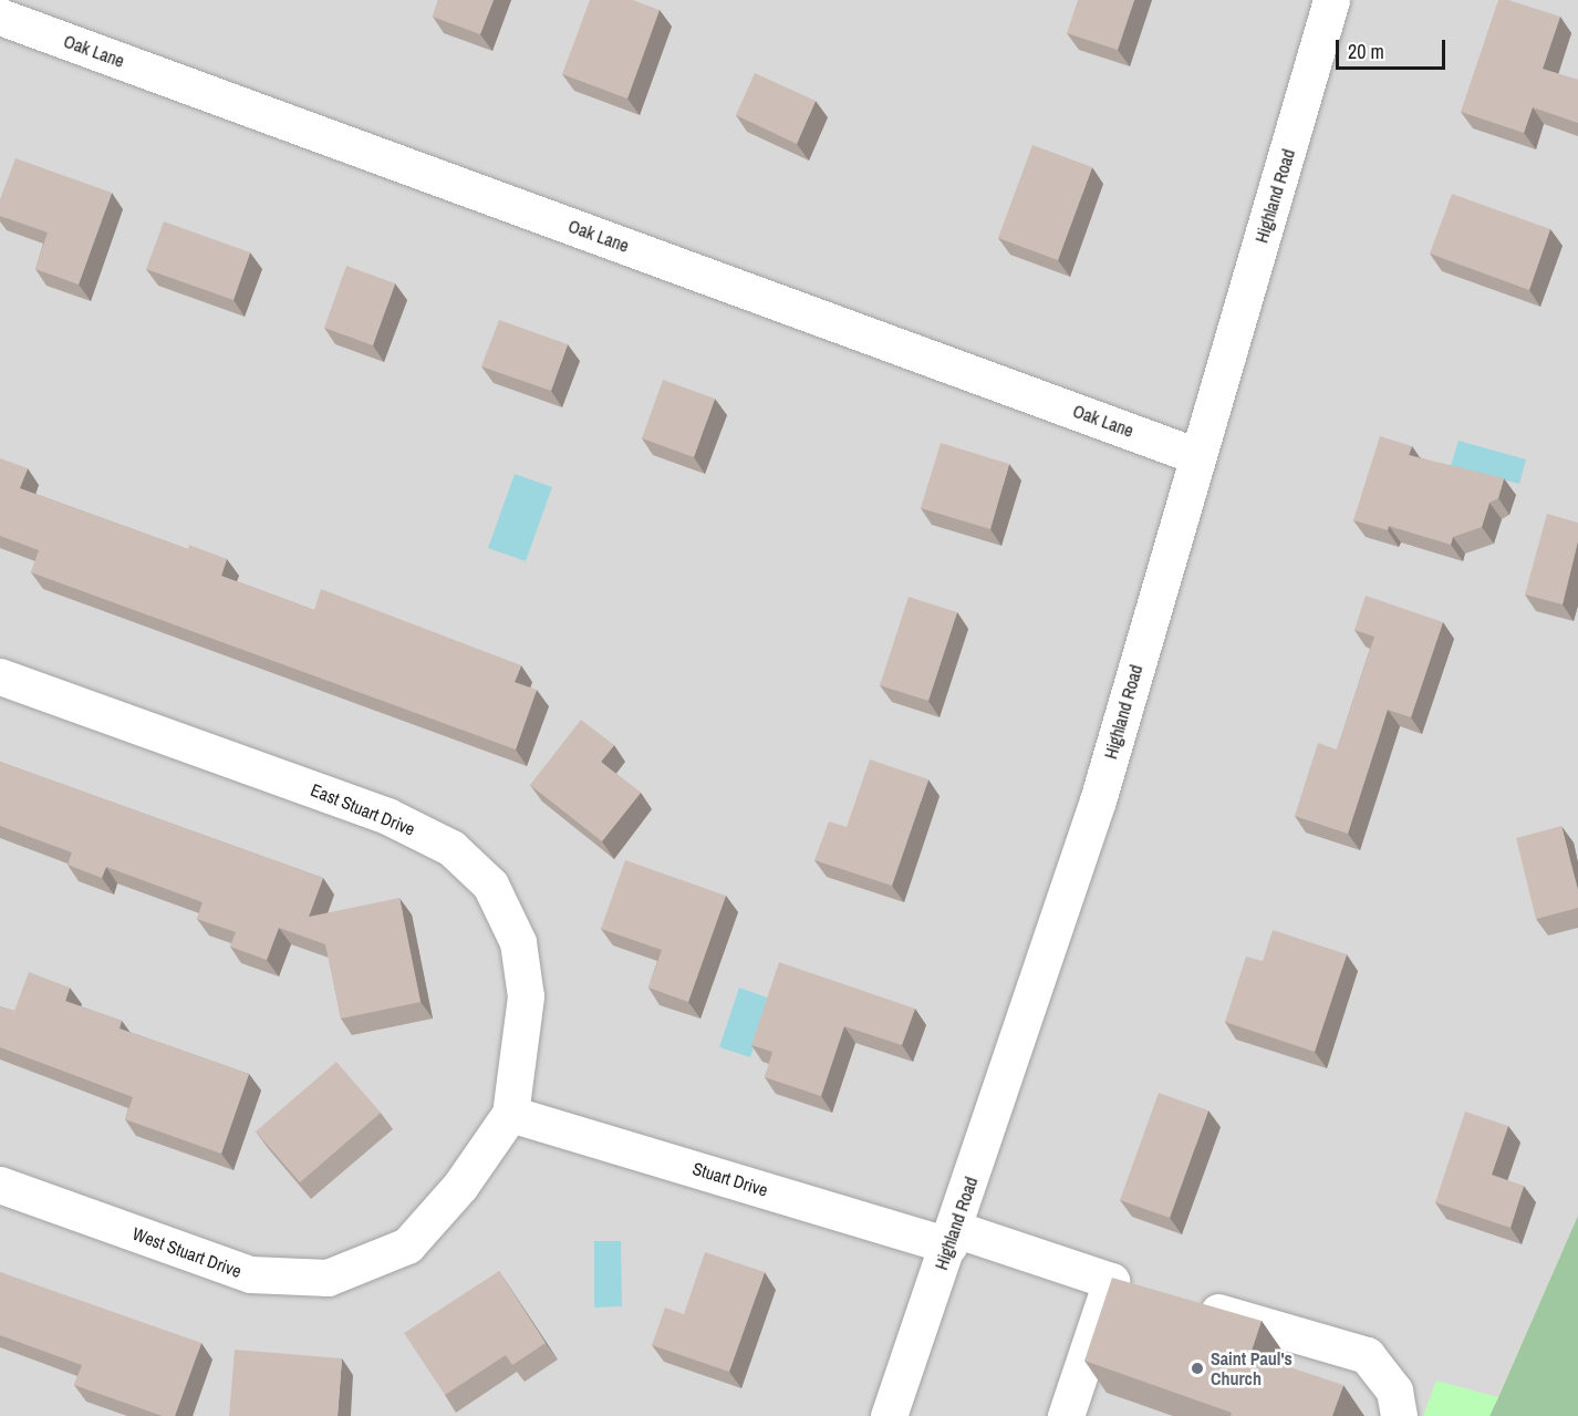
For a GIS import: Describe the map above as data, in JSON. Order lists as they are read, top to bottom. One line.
{"streets":{"street":["Oak Lane","Highland Road","East Stuart Drive","Stuart Drive","West Stuart Drive"]},"crossings":[["Oak Lane","Highland Road"],["Highland Road","Stuart Drive"],["East Stuart Drive","Stuart Drive"],["East Stuart Drive","West Stuart Drive"],["Stuart Drive","West Stuart Drive"]],"places":["Saint Paul's Church"],"scale_bar":"20 m"}
